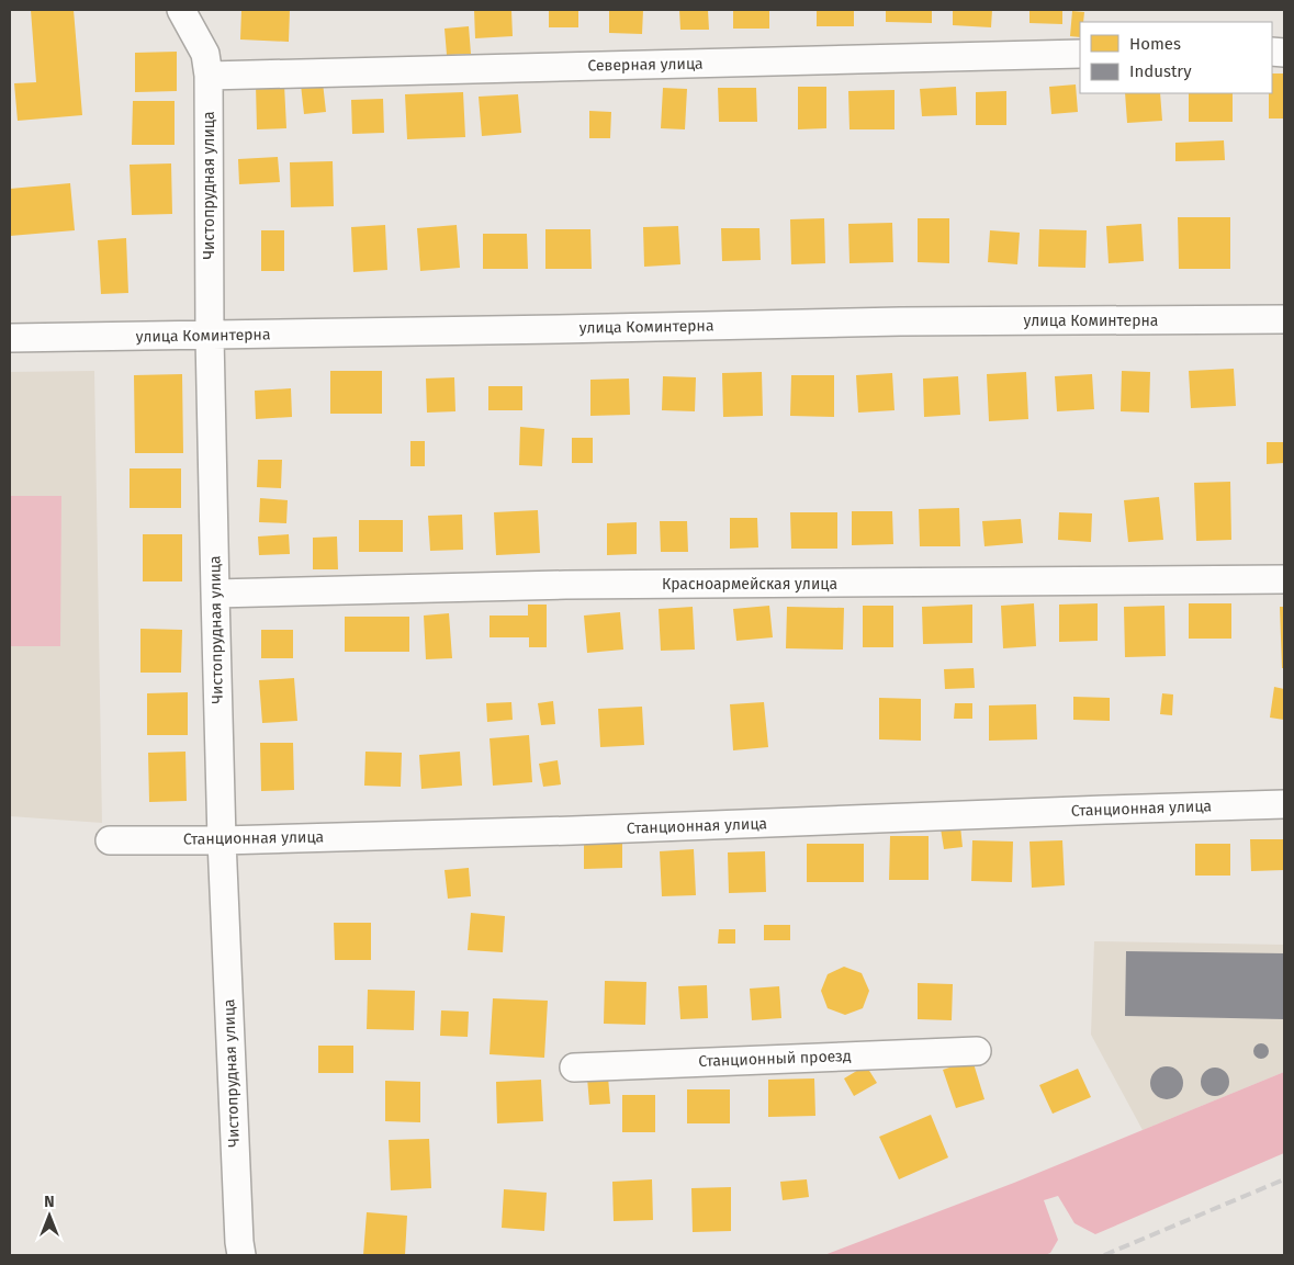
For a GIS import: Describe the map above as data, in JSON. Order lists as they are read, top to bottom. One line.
{"streets":{"street":["Северная улица","Чистопрудная улица","улица Коминтерна","Красноармейская улица","Станционная улица","Станционный проезд"]},"crossings":[["Северная улица","Чистопрудная улица"],["Чистопрудная улица","улица Коминтерна"],["Чистопрудная улица","Красноармейская улица"],["Чистопрудная улица","Станционная улица"]],"legend":["Homes","Industry"],"north":"top"}
